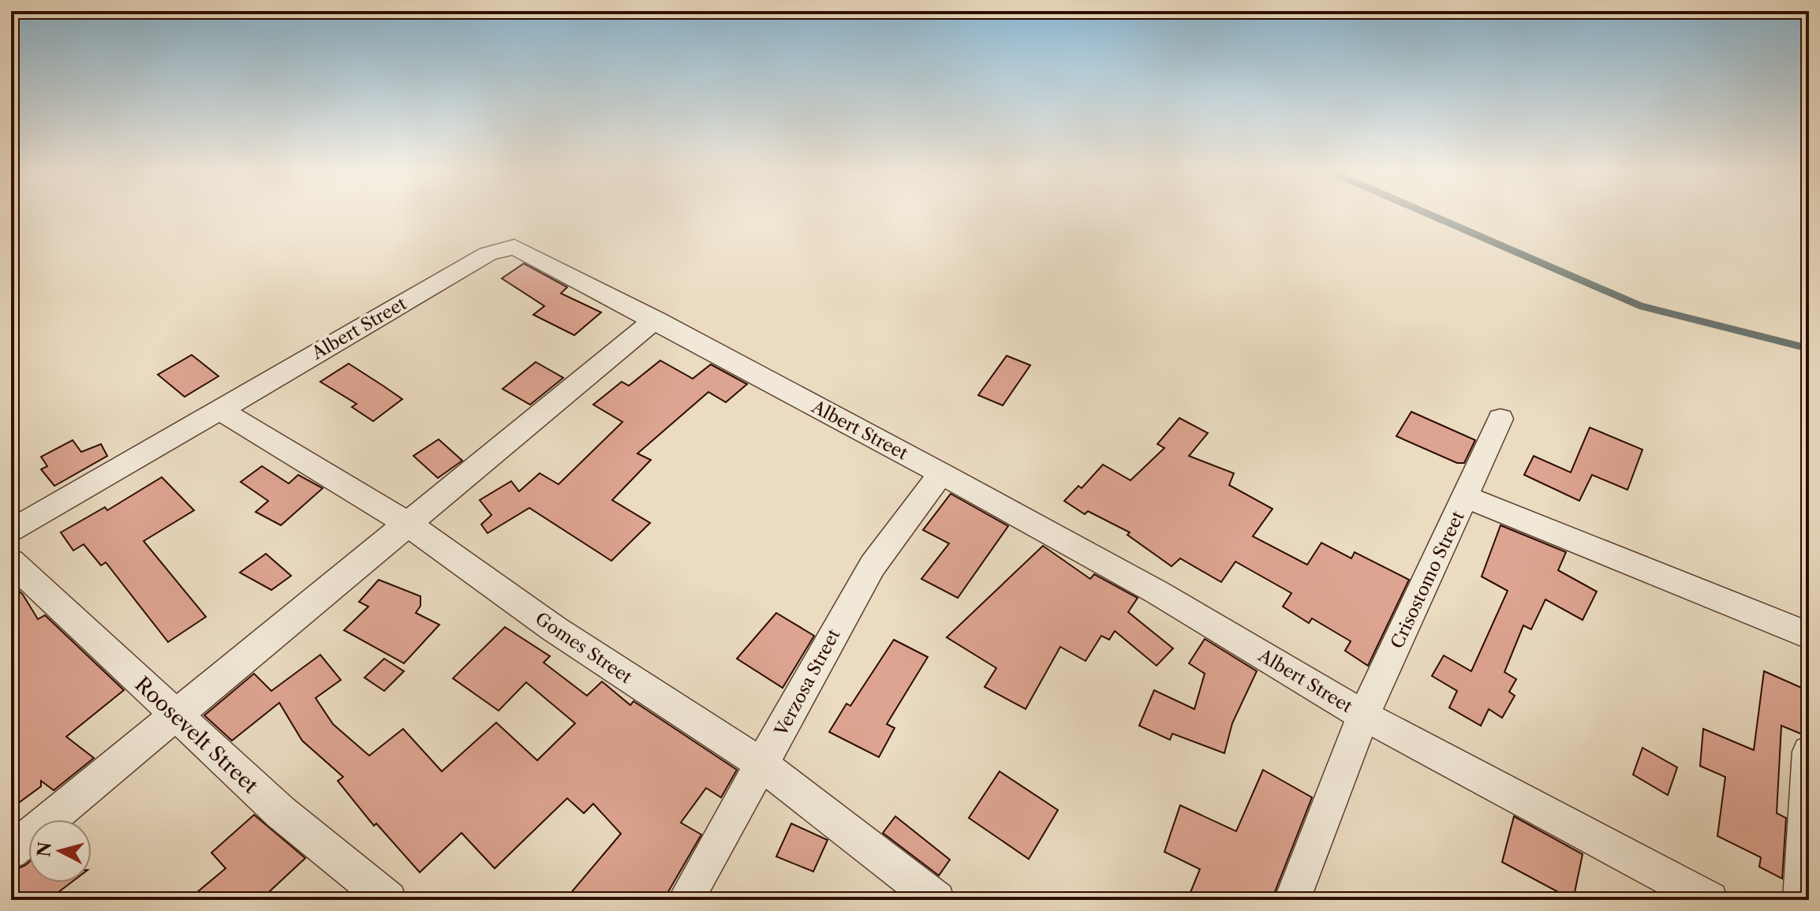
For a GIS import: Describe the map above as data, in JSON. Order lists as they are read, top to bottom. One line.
{"streets":{"street":["Albert Street","Crisostomo Street","Gomes Street","Verzosa Street","Roosevelt Street"]},"crossings":[["Albert Street","Crisostomo Street"],["Albert Street","Gomes Street"],["Albert Street","Verzosa Street"],["Gomes Street","Verzosa Street"]],"north":"left"}
